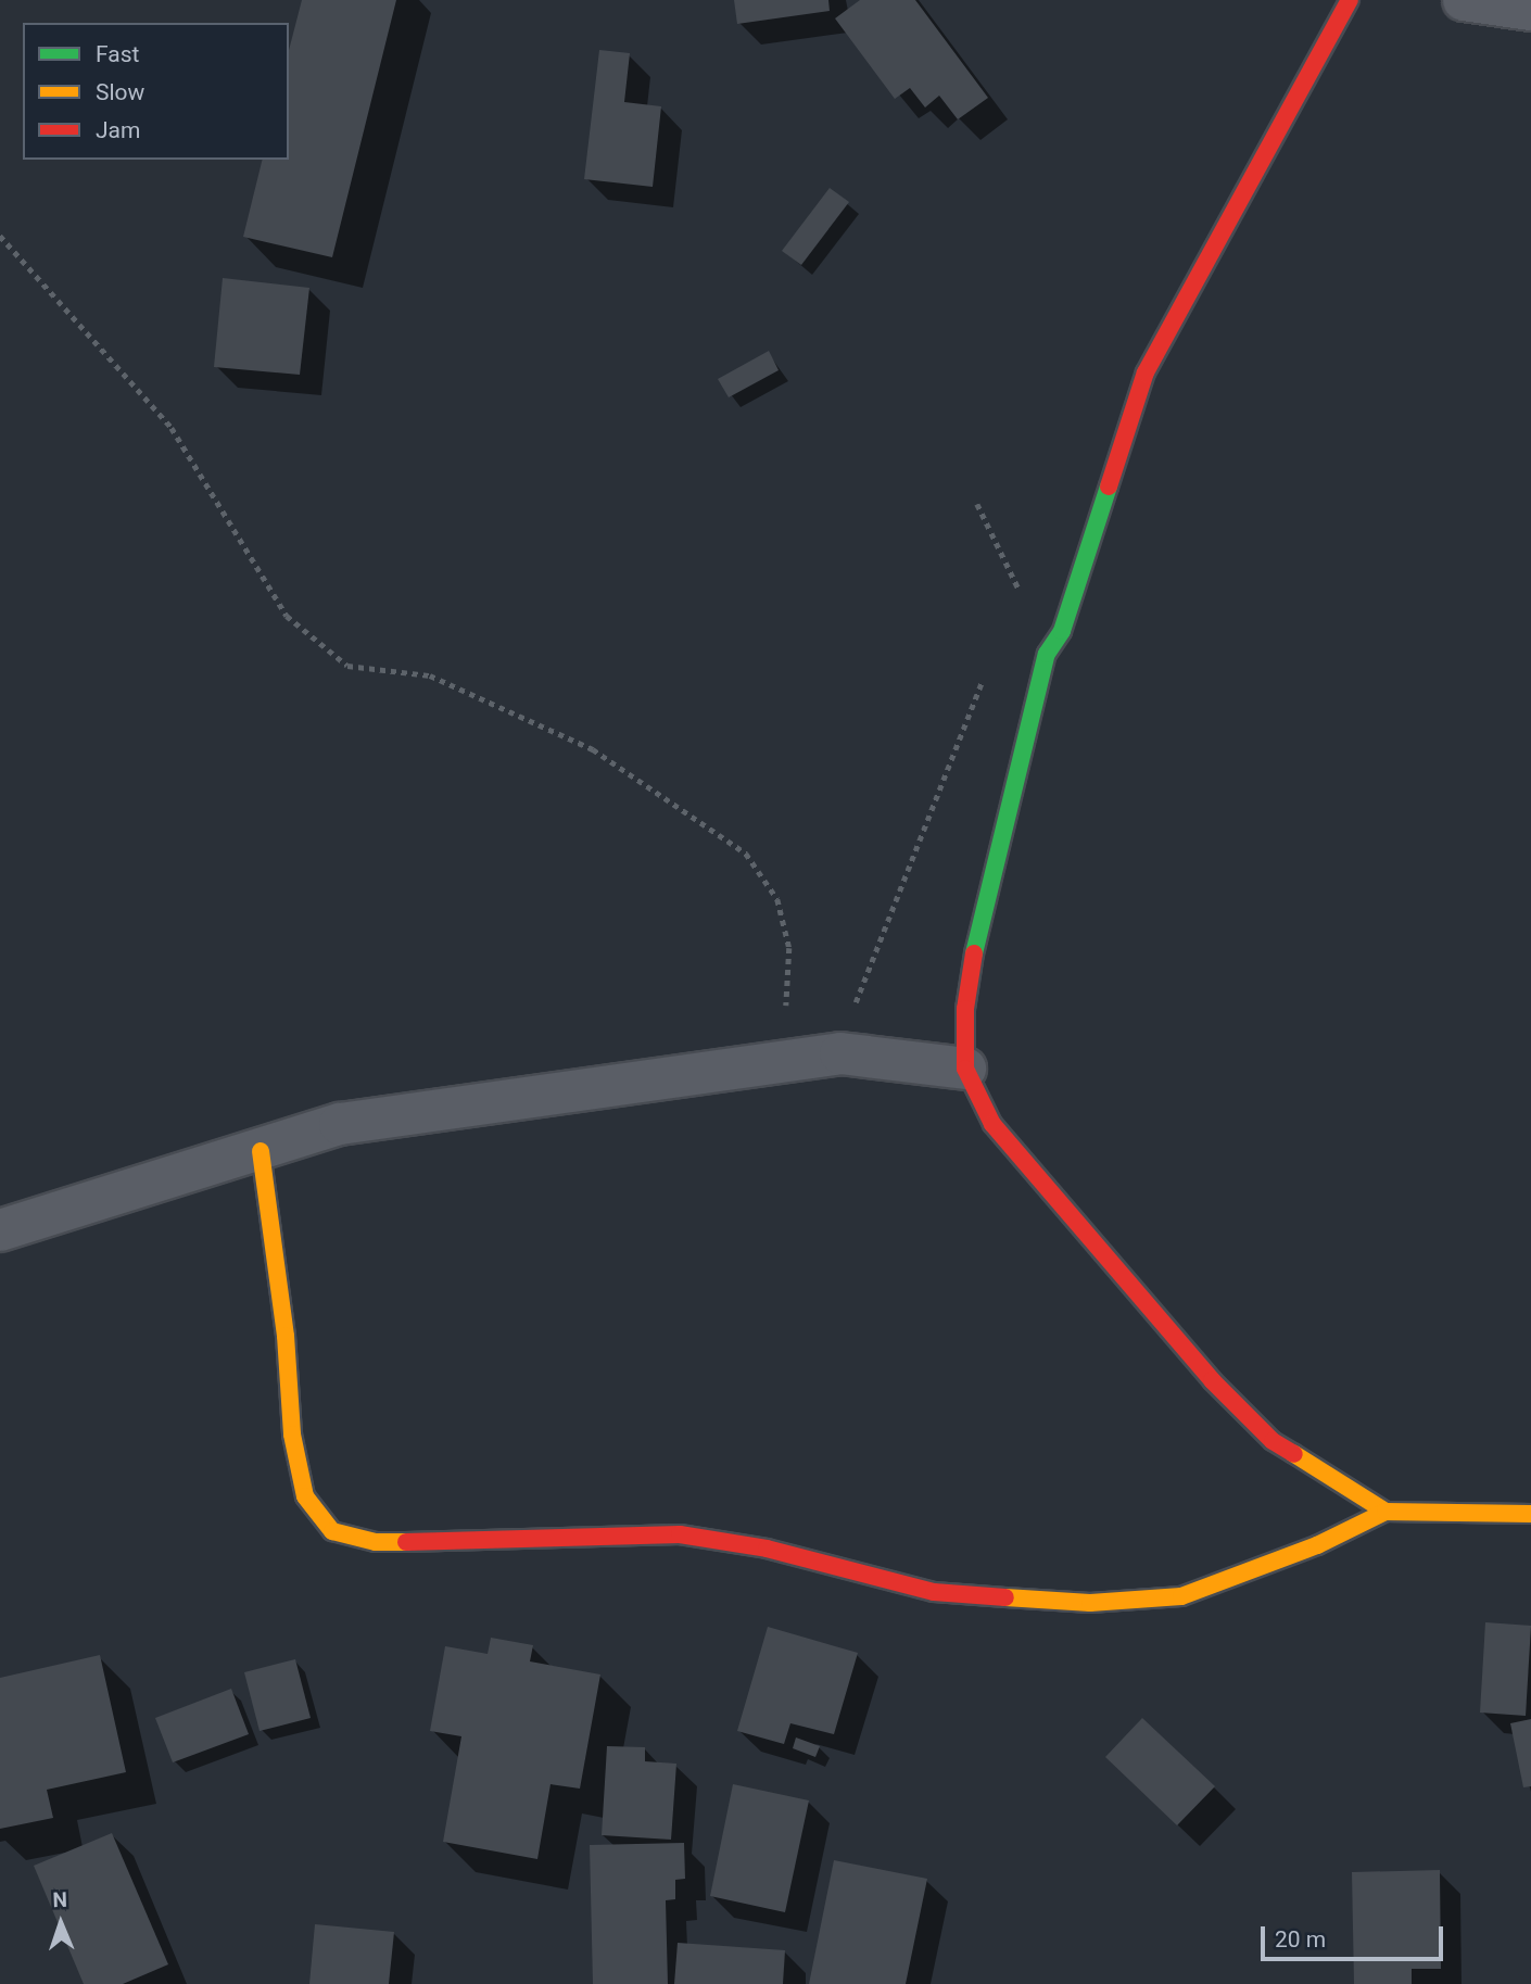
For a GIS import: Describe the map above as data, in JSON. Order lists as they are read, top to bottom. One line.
{"legend":["Fast","Slow","Jam"],"scale_bar":"20 m","north":"top"}
